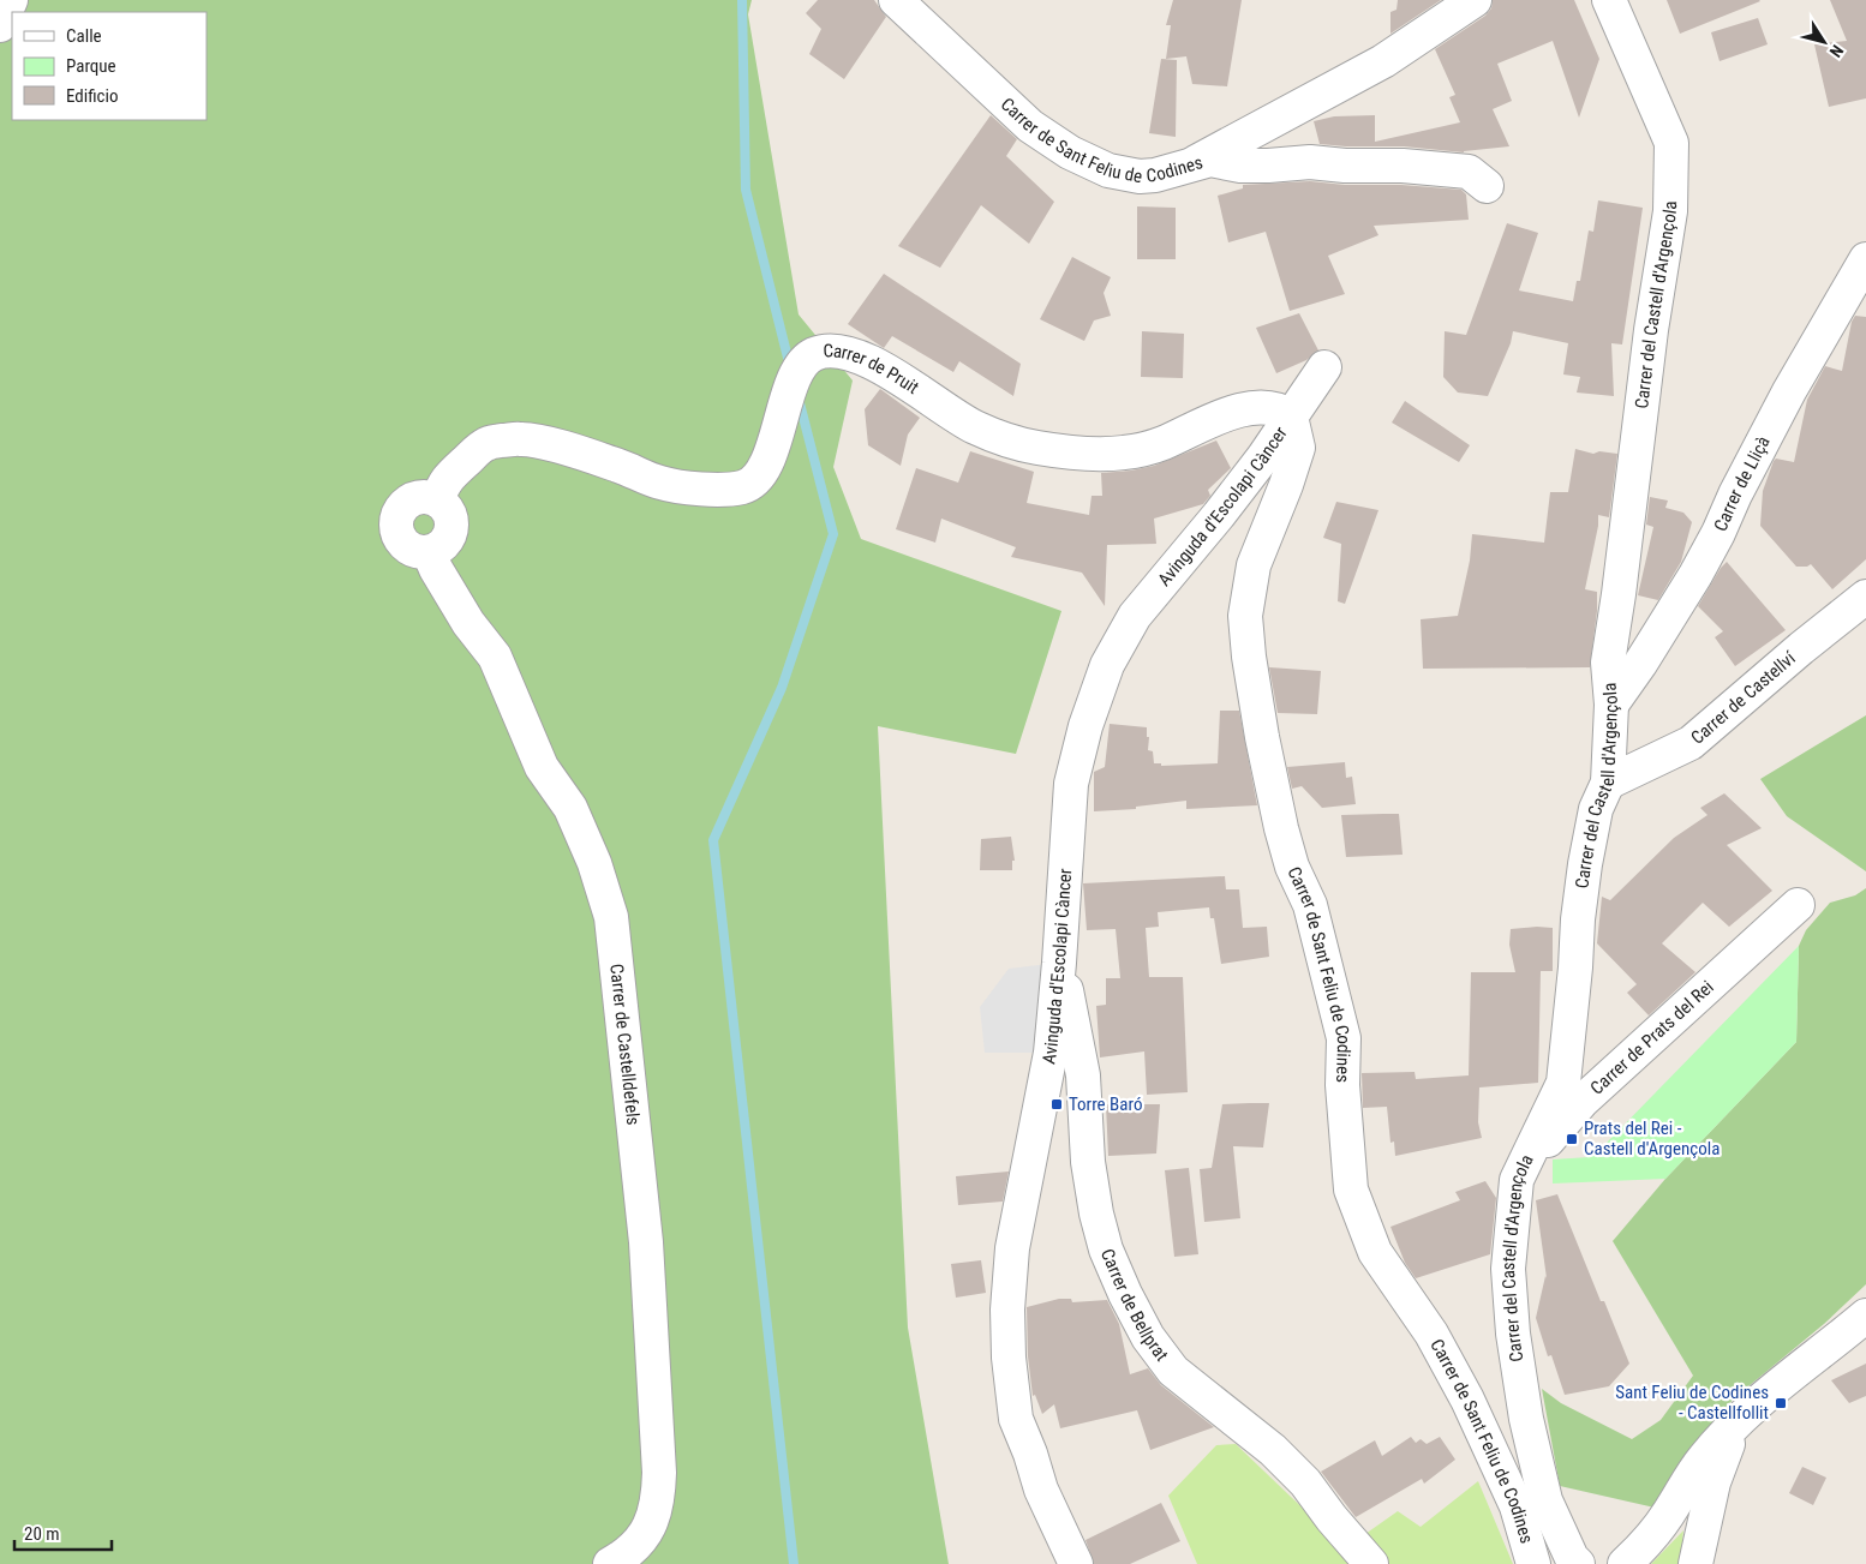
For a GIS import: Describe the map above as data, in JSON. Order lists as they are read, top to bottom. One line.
{"streets":{"street":["Carrer de Sant Feliu de Codines","Carrer del Castell d'Argençola","Carrer de Pruit","Carrer de Lliçà","Avinguda d'Escolapi Càncer","Carrer de Castellví","Carrer de Prats del Rei","Carrer de Castelldefels","Carrer de Bellprat"]},"crossings":[["Carrer de Sant Feliu de Codines","Carrer de Pruit"],["Carrer de Sant Feliu de Codines","Avinguda d'Escolapi Càncer"],["Carrer del Castell d'Argençola","Carrer de Lliçà"],["Carrer del Castell d'Argençola","Carrer de Castellví"],["Carrer del Castell d'Argençola","Carrer de Prats del Rei"],["Carrer de Pruit","Avinguda d'Escolapi Càncer"],["Carrer de Pruit","Carrer de Castelldefels"],["Avinguda d'Escolapi Càncer","Carrer de Bellprat"]],"places":{"transit":["Torre Baró","Prats del Rei - Castell d'Argençola","Sant Feliu de Codines - Castellfollit"]},"legend":["Calle","Parque","Edificio"],"scale_bar":"20 m","north":"bottom right"}
